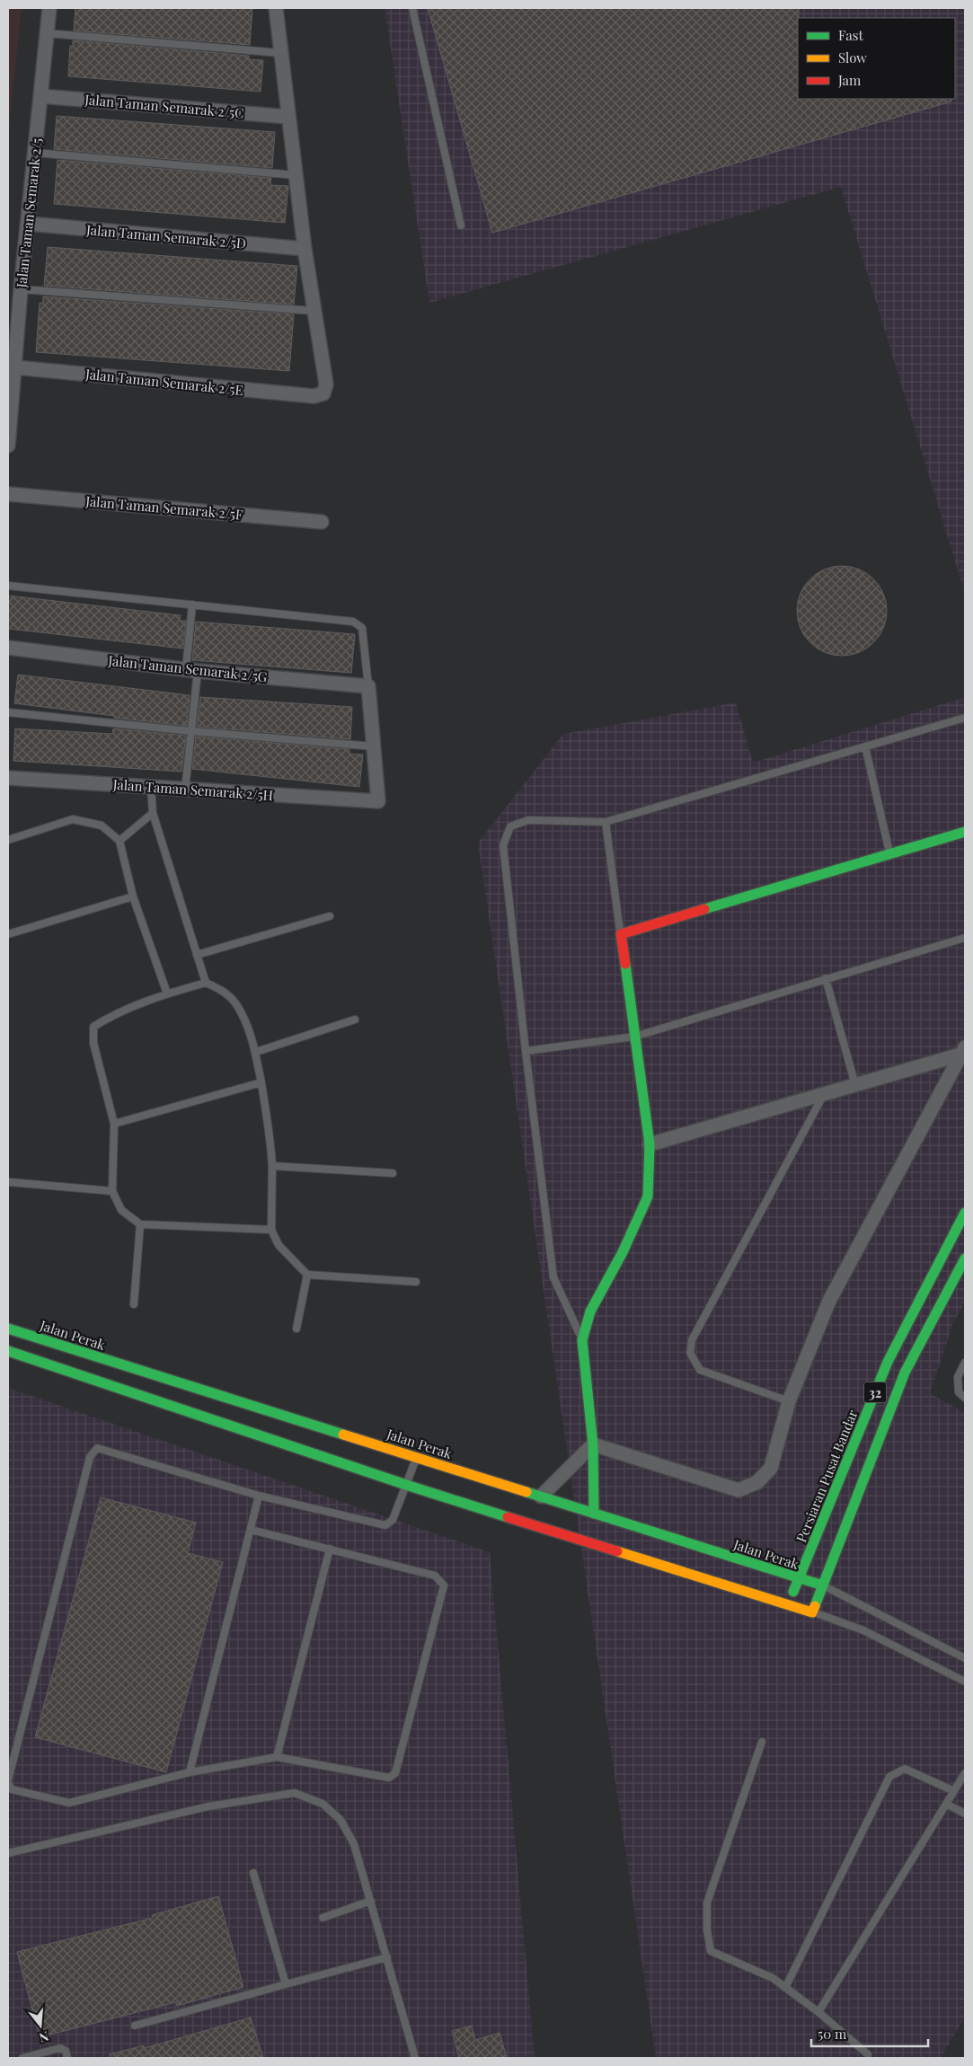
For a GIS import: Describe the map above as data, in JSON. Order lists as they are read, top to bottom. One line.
{"streets":{"main road":["Jalan Perak","32","Persiaran Pusat Bandar"],"street":["Jalan Taman Semarak 2/5C","Jalan Taman Semarak 2/5","Jalan Taman Semarak 2/5D","Jalan Taman Semarak 2/5E","Jalan Taman Semarak 2/5F","Jalan Taman Semarak 2/5G","Jalan Taman Semarak 2/5H"]},"crossings":[["Jalan Taman Semarak 2/5C","Jalan Taman Semarak 2/5"],["Jalan Taman Semarak 2/5","Jalan Taman Semarak 2/5D"],["Jalan Taman Semarak 2/5","Jalan Taman Semarak 2/5E"],["Jalan Perak","32"],["Jalan Perak","Persiaran Pusat Bandar"]],"legend":["Fast","Slow","Jam"],"scale_bar":"50 m","north":"bottom"}
